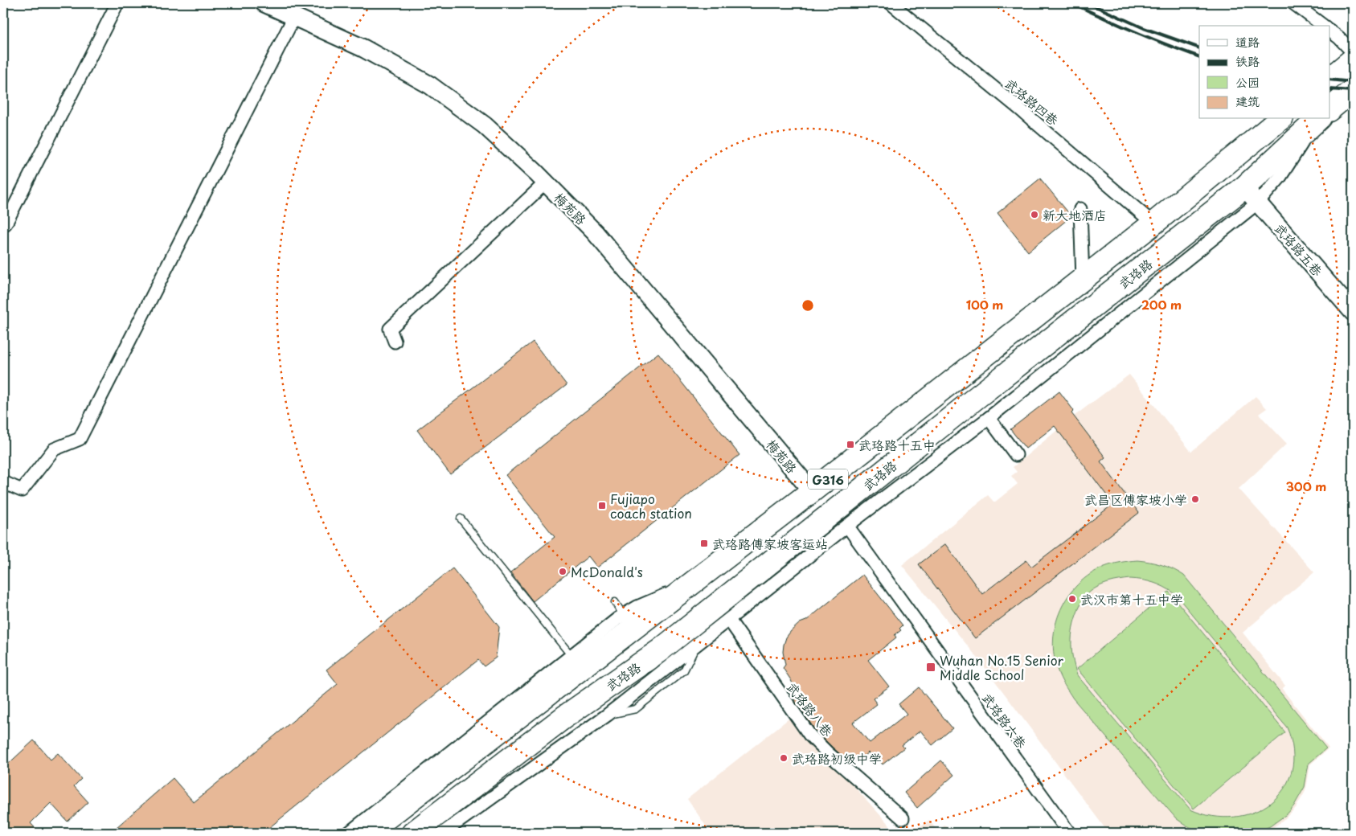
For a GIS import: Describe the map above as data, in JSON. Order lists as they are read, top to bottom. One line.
{"streets":{"highway":["武珞路","G316"],"street":["武珞路四巷","梅苑路","武珞路五巷","武珞路八巷","武珞路六巷"]},"crossings":[["武珞路四巷","G316"],["梅苑路","G316"],["武珞路五巷","武珞路"],["武珞路","武珞路八巷"],["武珞路","武珞路六巷"]],"places":{"other":["新大地酒店","武昌区傅家坡小学","McDonald's","武汉市第十五中学","武珞路初级中学"],"transit":["武珞路十五中","Fujiapo coach station","武珞路傅家坡客运站","Wuhan No.15 Senior Middle School"]},"legend":["道路","铁路","公园","建筑"],"rings":["100 m","200 m","300 m"]}
